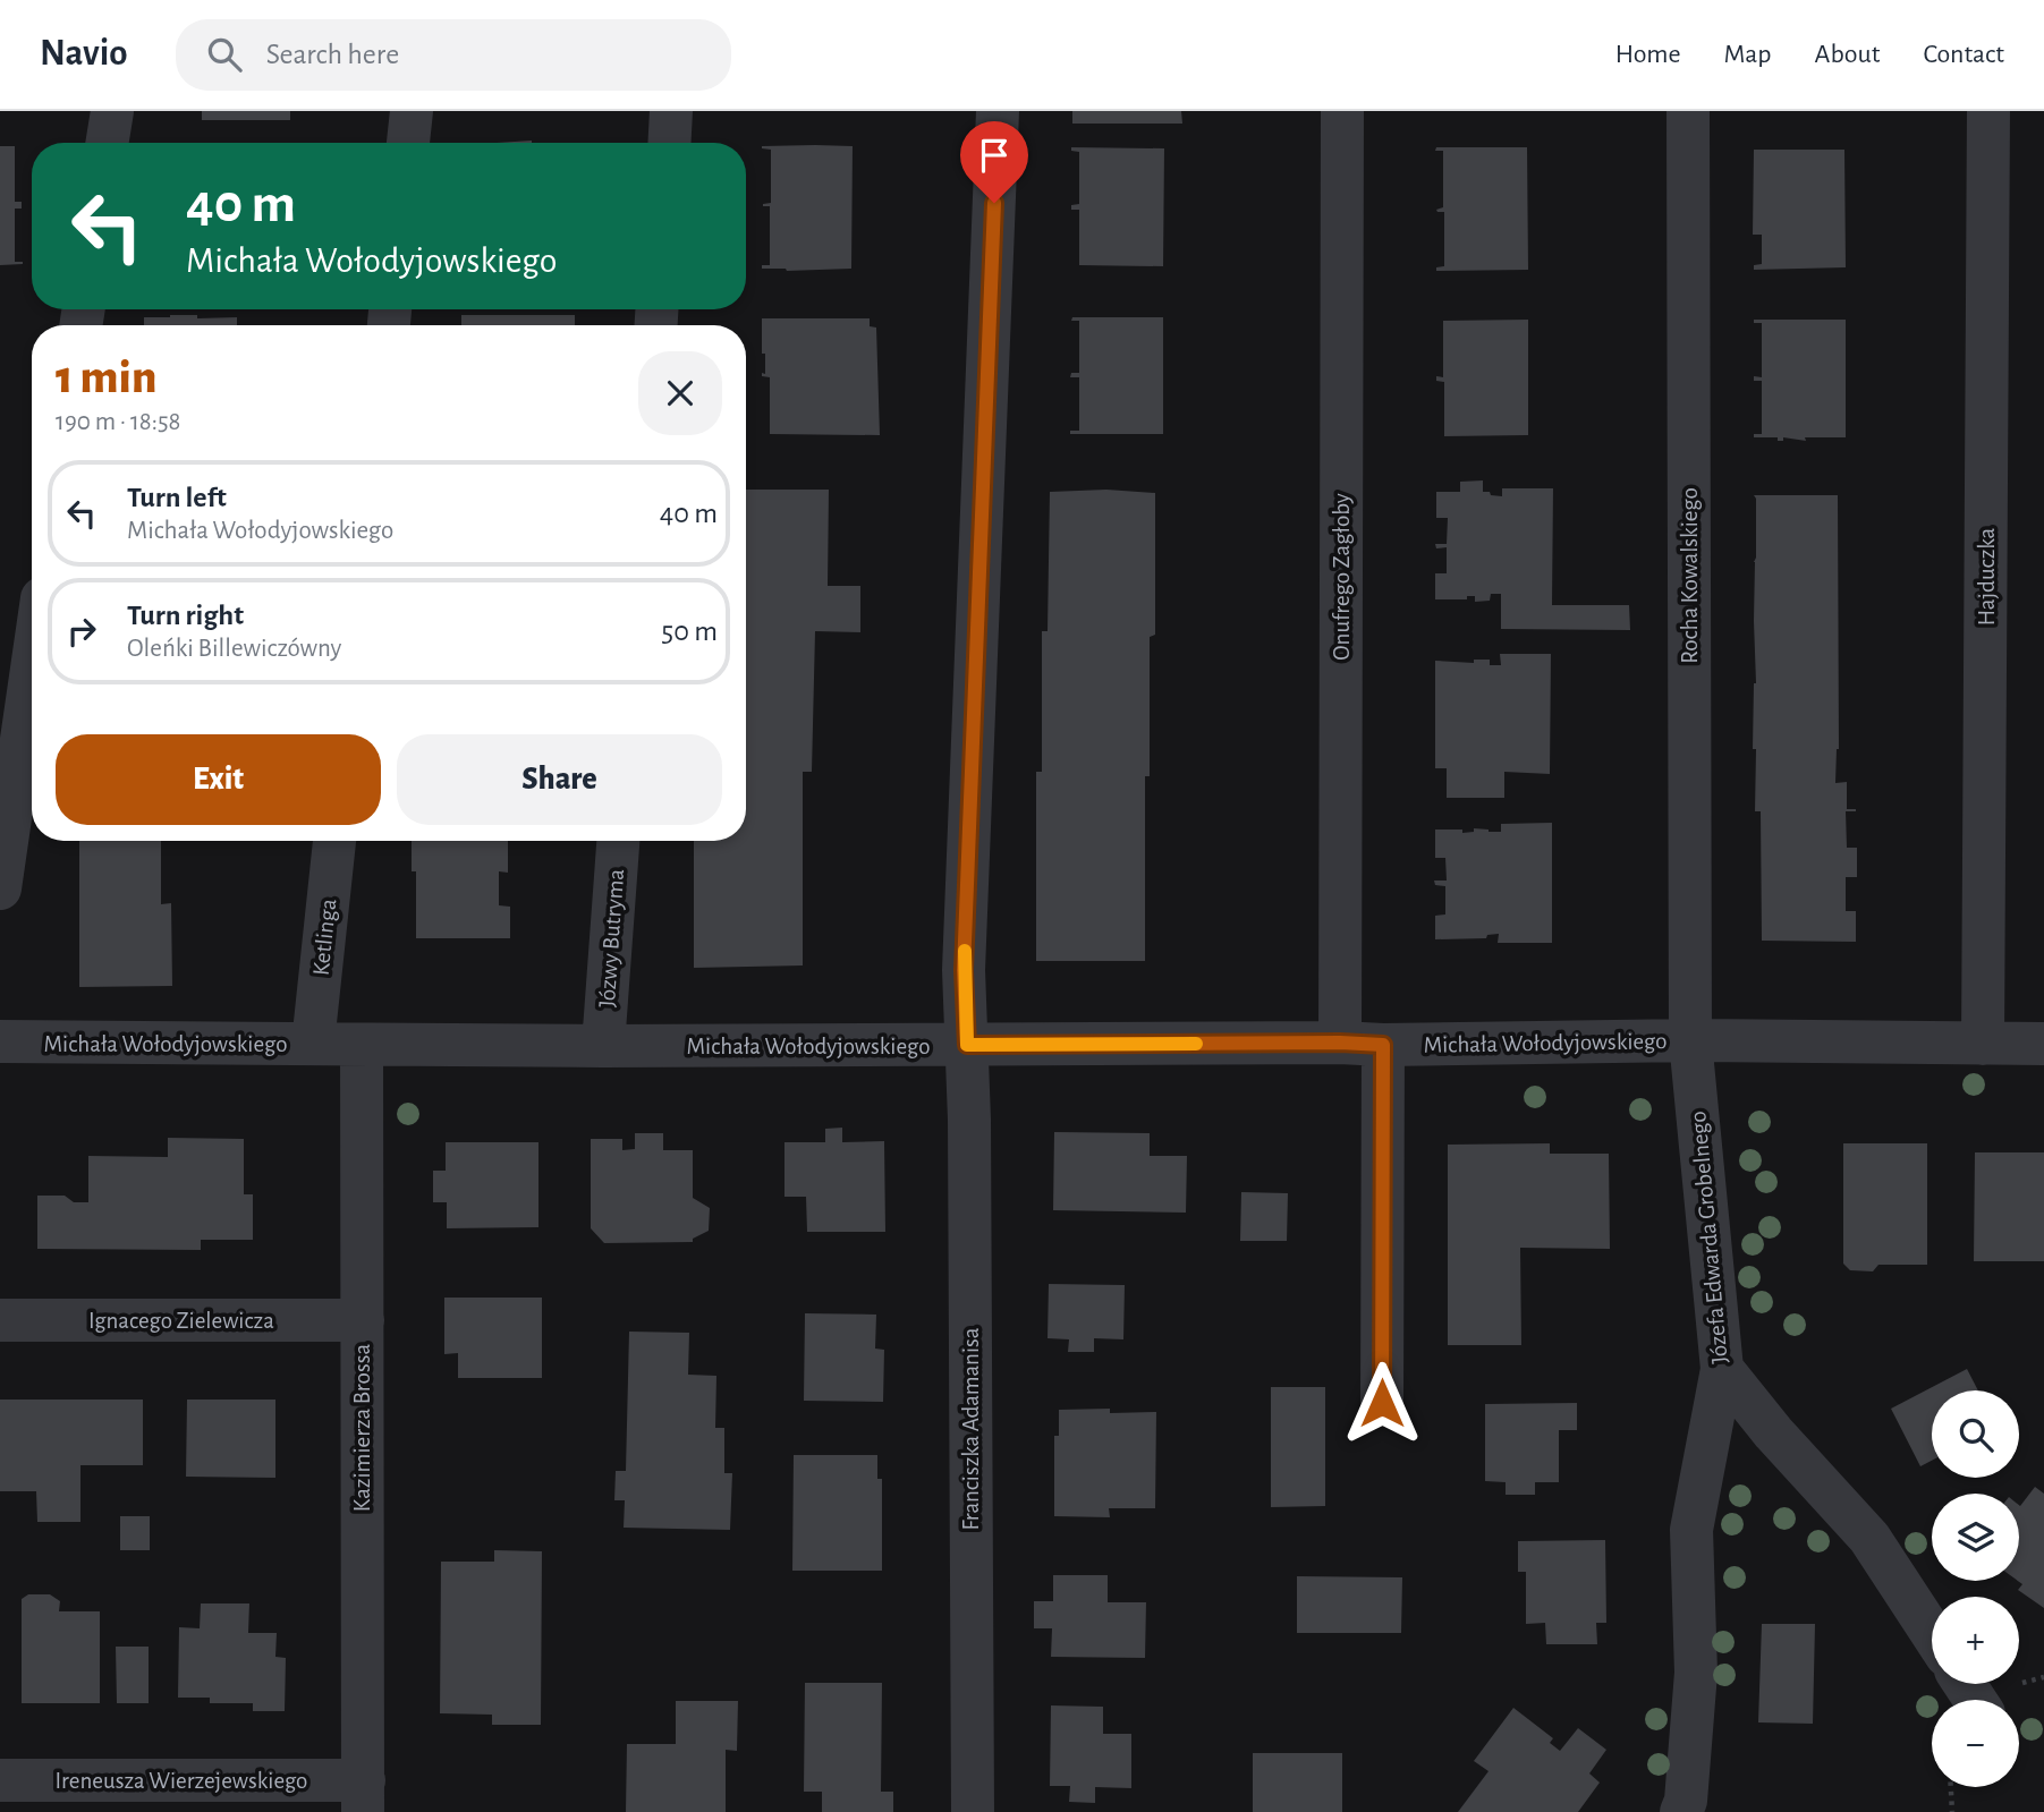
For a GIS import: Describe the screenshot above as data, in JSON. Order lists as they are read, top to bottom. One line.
{"streets":{"street":["Rocha Kowalskiego","Onufrego Zagłoby","Hajduczka","Ketlinga","Józwy Butryma","Michała Wołodyjowskiego","Józefa Edwarda Grobelnego","Ignacego Zielewicza","Kazimierza Brossa","Franciszka Adamanisa","Ireneusza Wierzejewskiego"]},"crossings":[["Rocha Kowalskiego","Michała Wołodyjowskiego"],["Rocha Kowalskiego","Józefa Edwarda Grobelnego"],["Onufrego Zagłoby","Michała Wołodyjowskiego"],["Hajduczka","Michała Wołodyjowskiego"],["Ketlinga","Michała Wołodyjowskiego"],["Józwy Butryma","Michała Wołodyjowskiego"],["Michała Wołodyjowskiego","Józefa Edwarda Grobelnego"],["Michała Wołodyjowskiego","Kazimierza Brossa"],["Michała Wołodyjowskiego","Franciszka Adamanisa"],["Ignacego Zielewicza","Kazimierza Brossa"],["Kazimierza Brossa","Ireneusza Wierzejewskiego"]],"page":{"header":"Navio","search":"Search here","nav":["Home","Map","About","Contact"],"turn":["40 m","Michała Wołodyjowskiego"],"heading":["1 min","190 m · 18:58"],"list":[{"name":"Turn left","note":"Michała Wołodyjowskiego","value":"40 m"},{"name":"Turn right","note":"Oleńki Billewiczówny","value":"50 m"}],"buttons":["Exit","Share"],"map_buttons":["+","−"]}}
